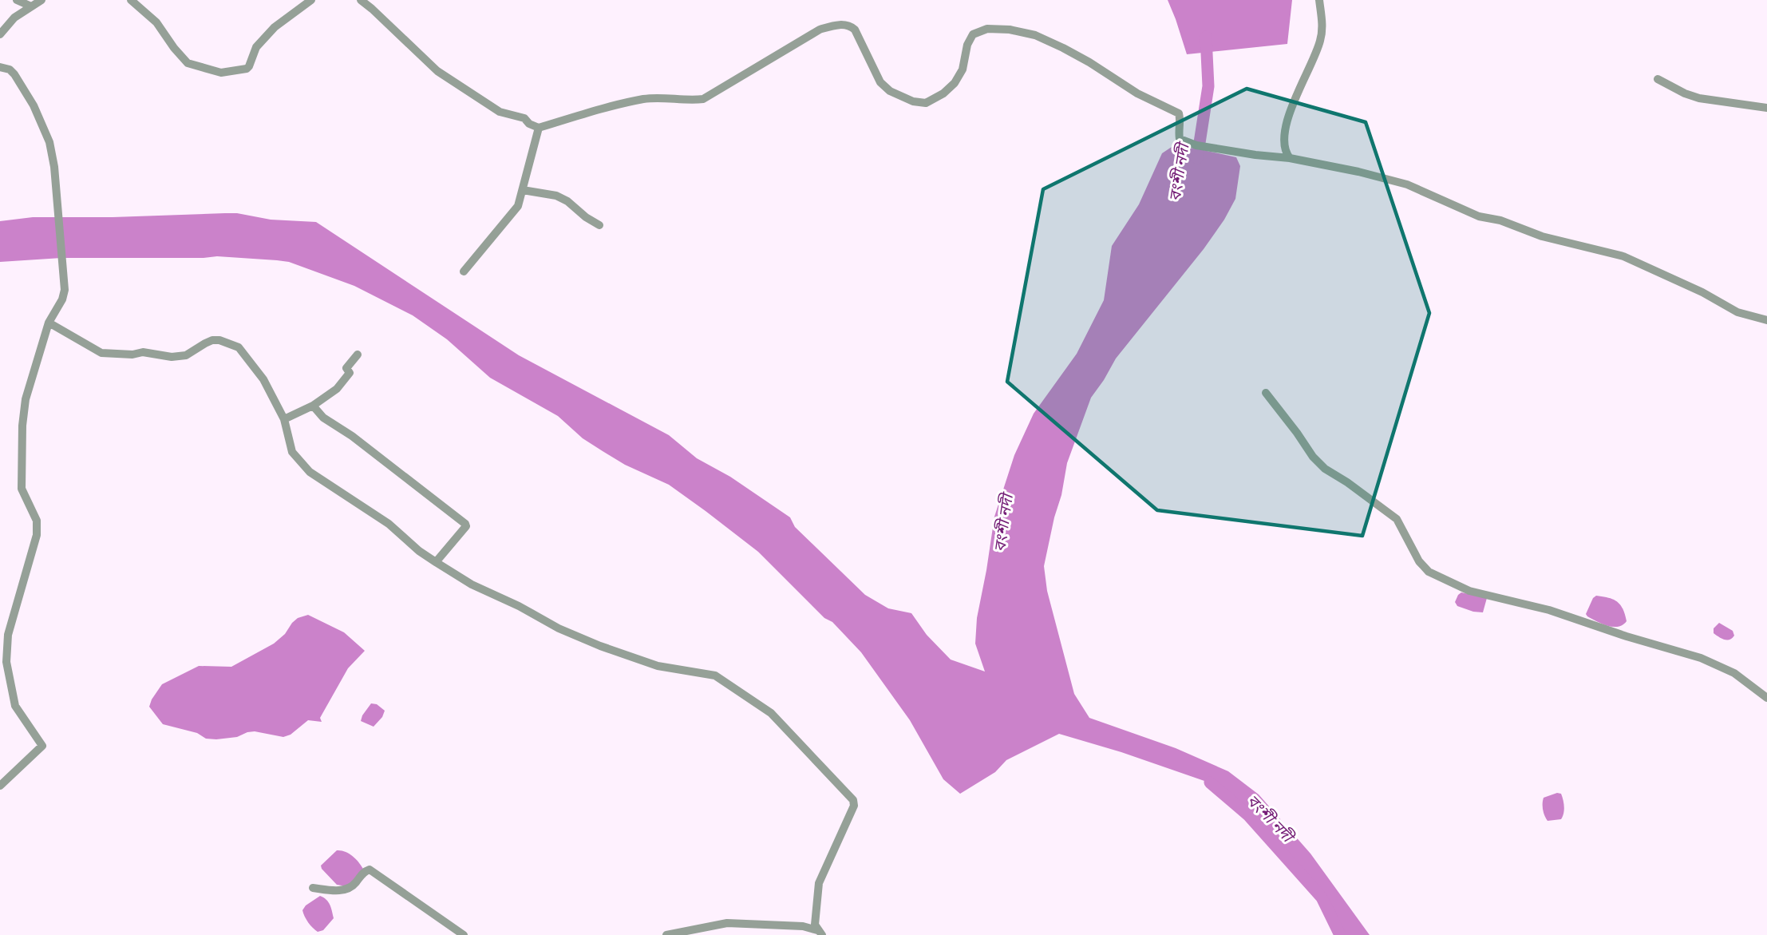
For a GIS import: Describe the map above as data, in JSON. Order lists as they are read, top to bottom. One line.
{"water":["বংশী নদী"]}
